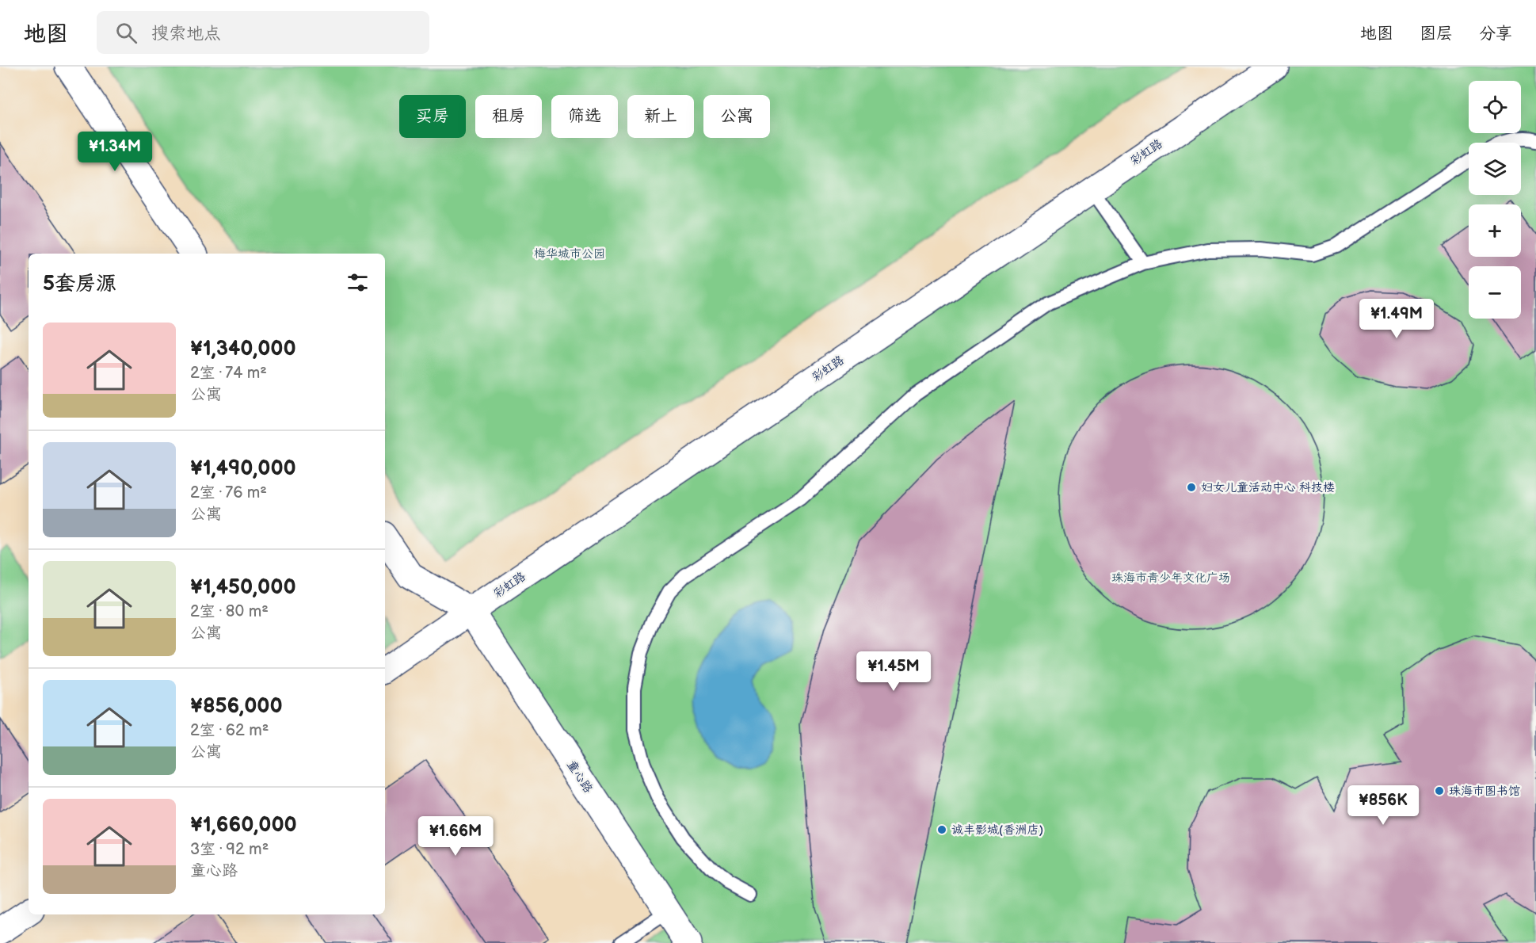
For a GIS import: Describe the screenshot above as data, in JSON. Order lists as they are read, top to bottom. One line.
{"streets":{"street":["彩虹路","童心路"]},"crossings":[["彩虹路","童心路"]],"parks":["梅华城市公园","珠海市青少年文化广场"],"places":["妇女儿童活动中心 科技楼","珠海市图书馆","诚丰影城(香洲店)"],"page":{"header":"地图","search":"搜索地点","nav":["地图","图层","分享"],"map_buttons":["+","−"],"chip":["买房","租房","筛选","新上","公寓"],"price":["¥1.34M","¥1.49M","¥1.45M","¥856K","¥1.66M"],"heading":"5套房源","list":[{"name":"¥1,340,000","note":"2室 · 74 m² · 公寓"},{"name":"¥1,490,000","note":"2室 · 76 m² · 公寓"},{"name":"¥1,450,000","note":"2室 · 80 m² · 公寓"},{"name":"¥856,000","note":"2室 · 62 m² · 公寓"},{"name":"¥1,660,000","note":"3室 · 92 m² · 童心路"}]}}
